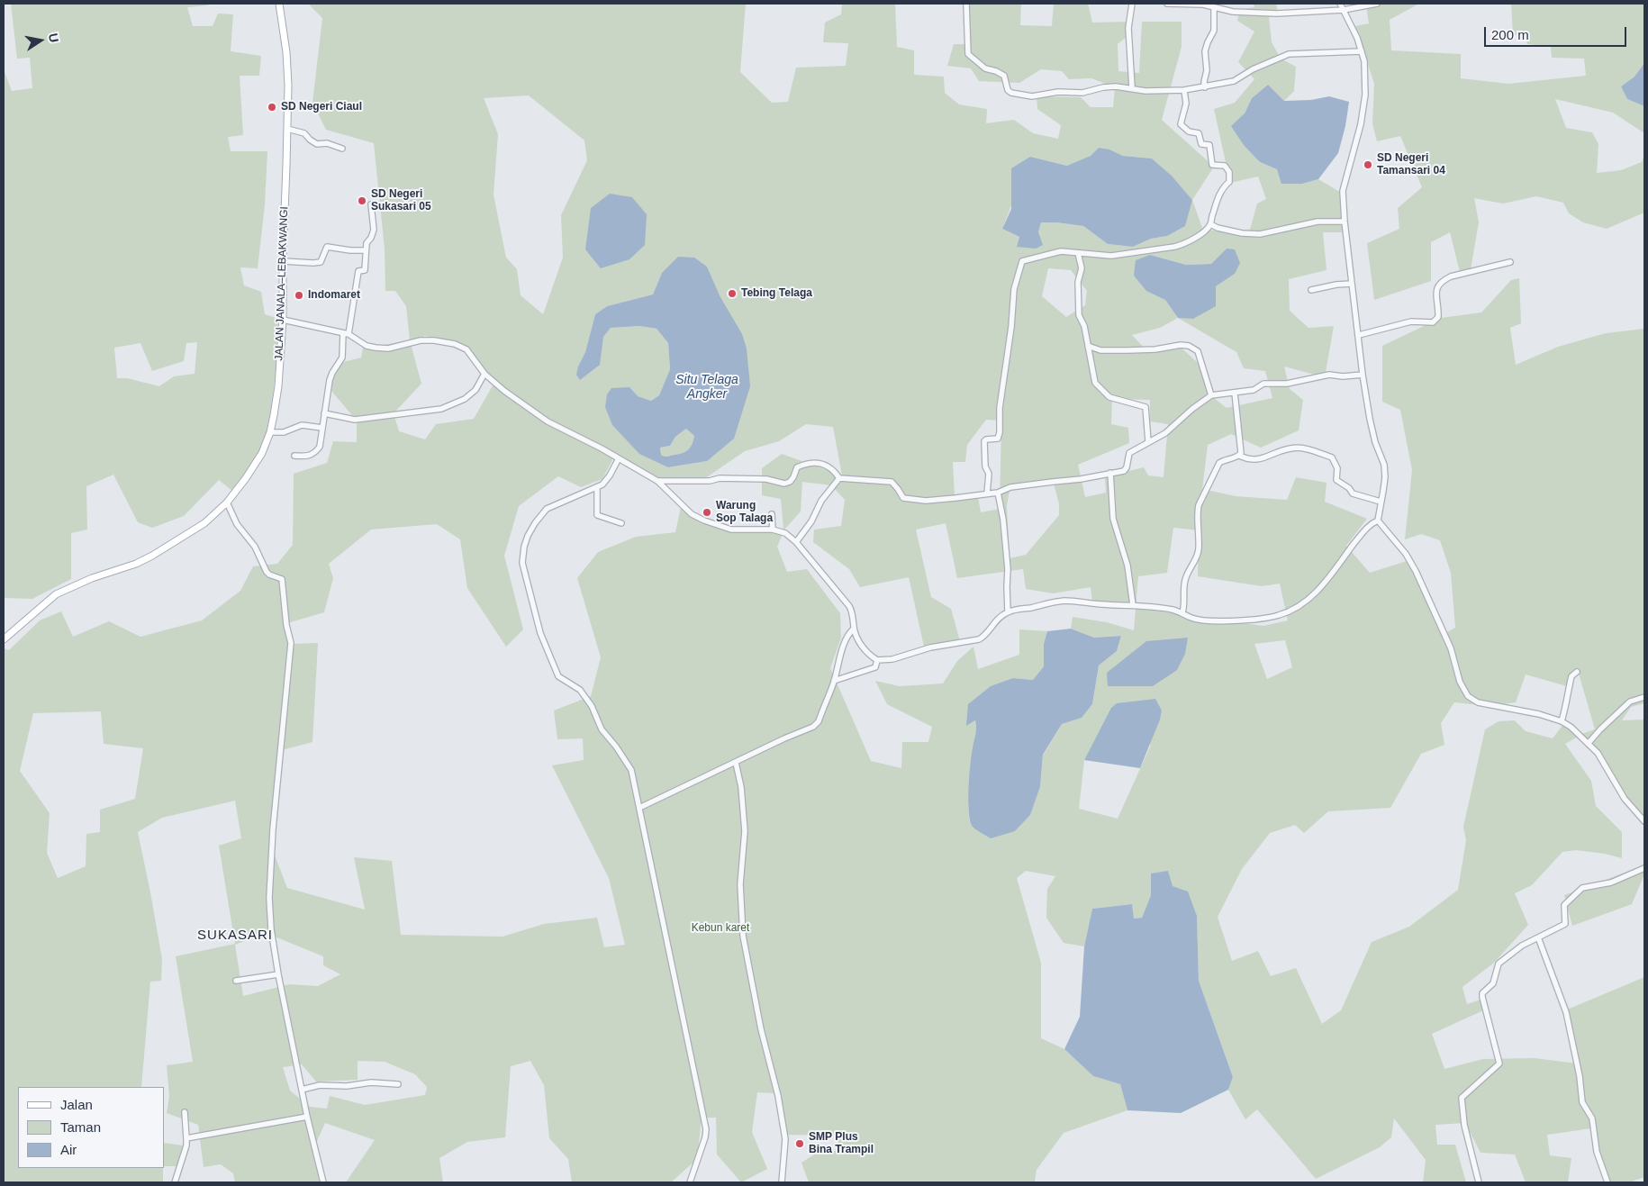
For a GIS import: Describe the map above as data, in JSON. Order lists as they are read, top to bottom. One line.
{"streets":{"main road":["JALAN JANALA–LEBAKWANGI"]},"districts":["SUKASARI"],"water":["Situ Telaga Angker"],"parks":["Kebun karet"],"places":["SD Negeri Ciaul","SD Negeri Tamansari 04","SD Negeri Sukasari 05","Tebing Telaga","Indomaret","Warung Sop Talaga","SMP Plus Bina Trampil"],"legend":["Jalan","Taman","Air"],"scale_bar":"200 m","north":"right"}
